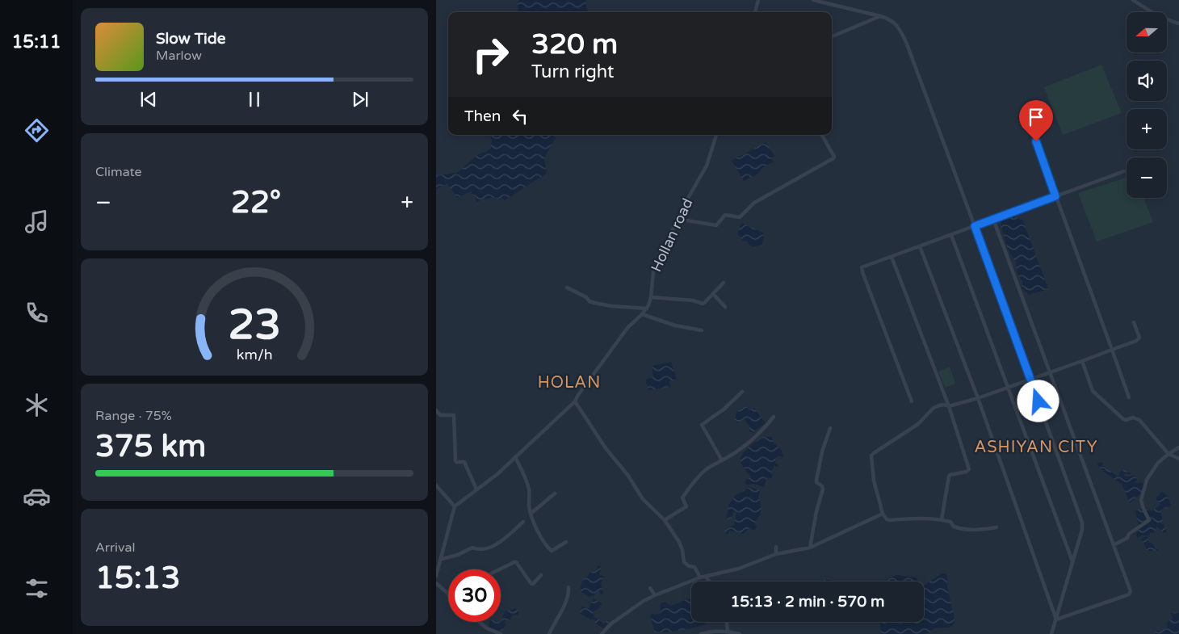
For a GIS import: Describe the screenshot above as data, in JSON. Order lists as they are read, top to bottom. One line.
{"streets":{"street":["Hollan road"]},"districts":["HOLAN","ASHIYAN CITY"],"north":"left","page":{"tabs":"15:11","map_buttons":["+","−"],"turn":["320 m","Turn right"],"song":["Slow Tide","Marlow"],"then":"Then","tile":["Climate",["Range · 75%","375 km"],["Arrival","15:13"]],"heat":["−","22°","+"],"limit":"30","trip":"15:13 · 2 min · 570 m","gauge":["23","km/h"]}}
